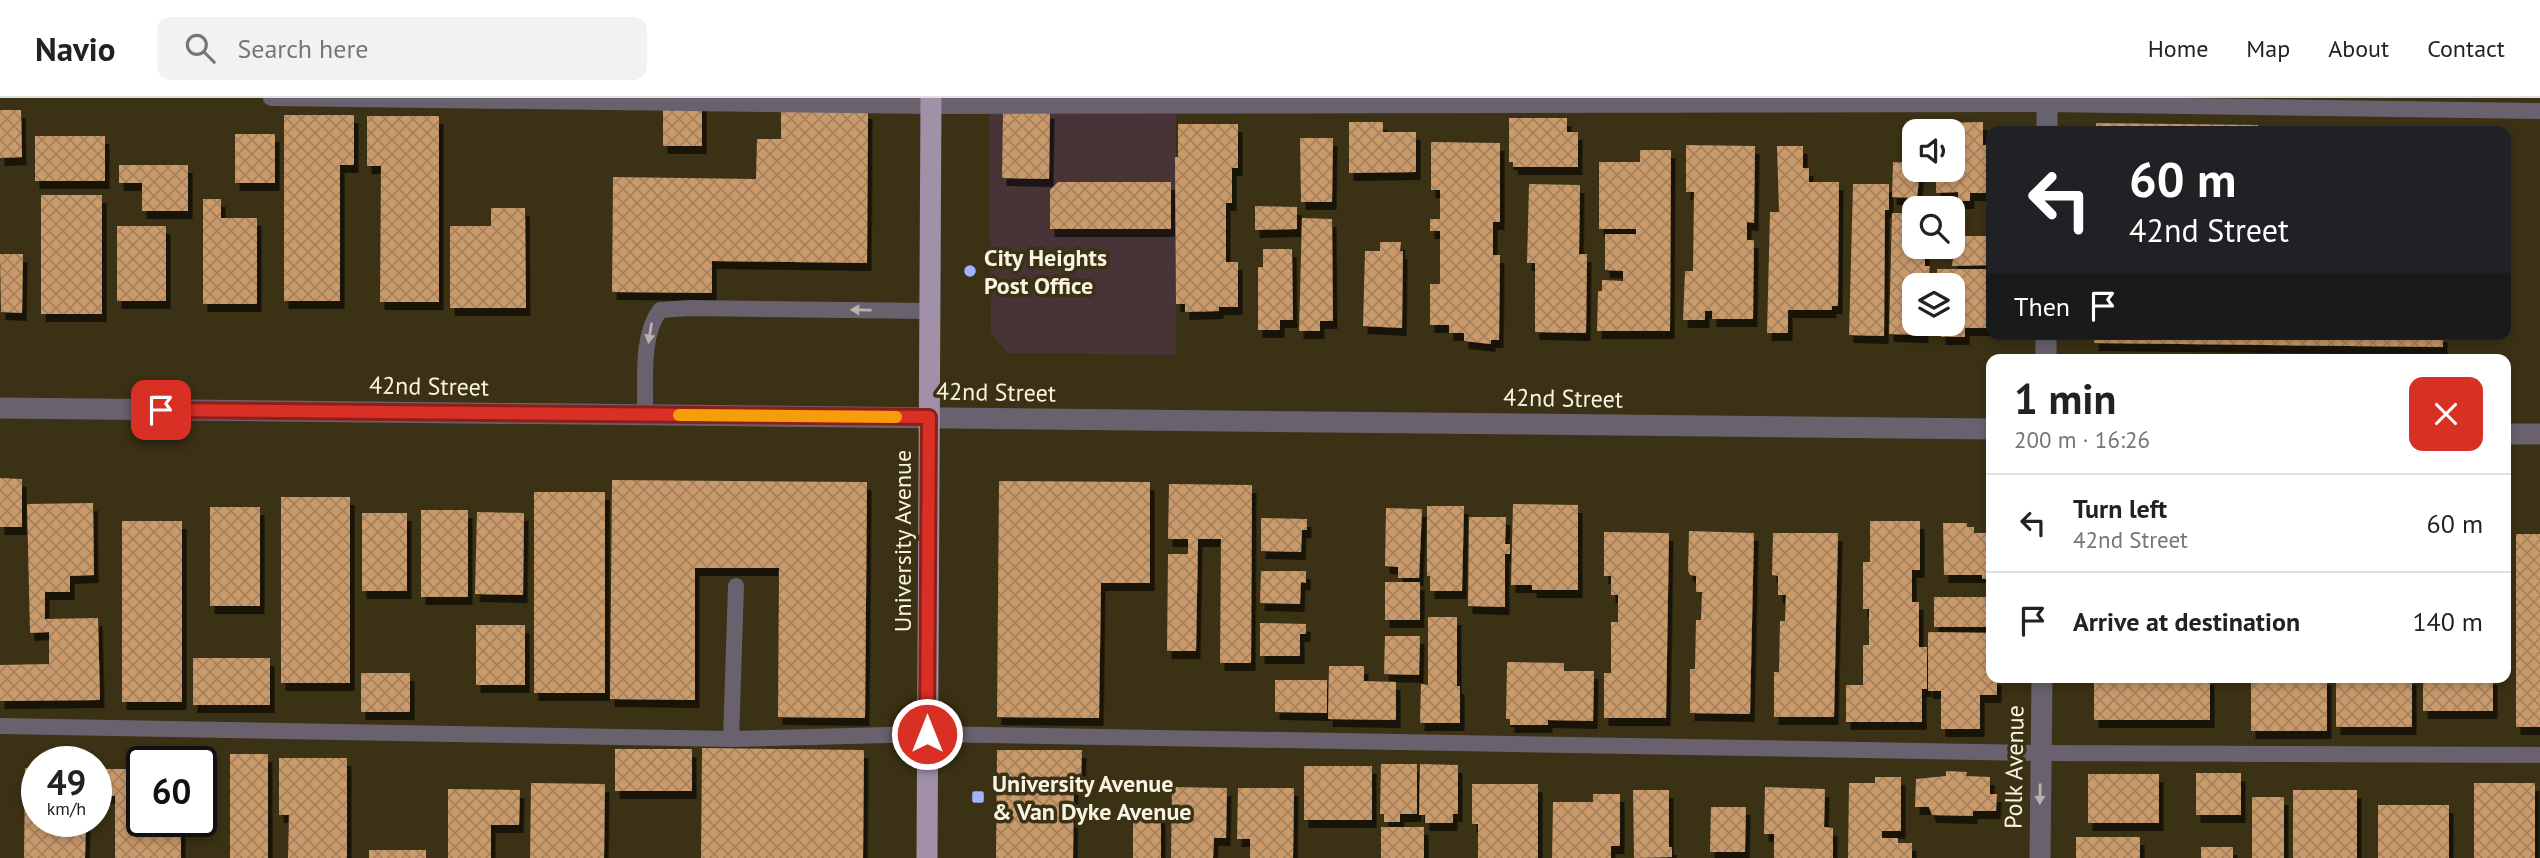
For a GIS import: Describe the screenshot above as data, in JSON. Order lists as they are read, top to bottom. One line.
{"streets":{"main road":["University Avenue"],"street":["42nd Street","Polk Avenue"]},"crossings":[["42nd Street","University Avenue"]],"one_way":["Polk Avenue"],"places":{"other":["City Heights Post Office"],"transit":["University Avenue & Van Dyke Avenue"]},"page":{"header":"Navio","search":"Search here","nav":["Home","Map","About","Contact"],"turn":["60 m","42nd Street"],"then":"Then","heading":["1 min","200 m · 16:26"],"list":[{"name":"Turn left","note":"42nd Street","value":"60 m"},{"name":"Arrive at destination","value":"140 m"}],"speed":"49 km/h","limit":"60"}}
